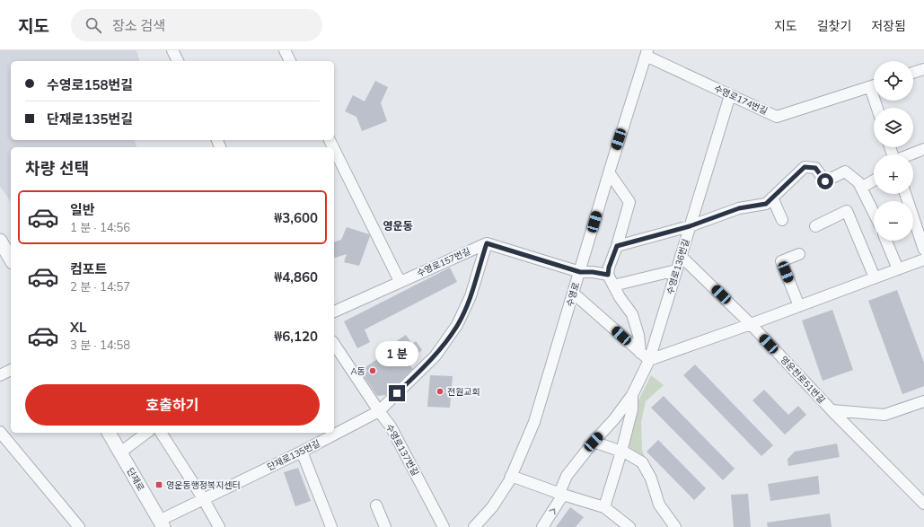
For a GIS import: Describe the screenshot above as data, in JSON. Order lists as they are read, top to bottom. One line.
{"streets":{"street":["수영로174번길","수영로157번길","수영로136번길","수영로","영운천로51번길","수영로137번길","단재로135번길","단재로"]},"crossings":[["수영로174번길","수영로136번길"],["수영로174번길","수영로"],["수영로157번길","단재로135번길"],["수영로136번길","영운천로51번길"],["수영로137번길","단재로135번길"],["단재로135번길","단재로"]],"districts":["영운동"],"places":{"other":["A동","전원교회"],"transit":["영운동행정복지센터"]},"page":{"header":"지도","search":"장소 검색","nav":["지도","길찾기","저장됨"],"map_buttons":["+","−"],"banner":["수영로158번길","단재로135번길"],"heading":"차량 선택","list":[{"name":"일반","note":"1 분 · 14:56","value":"₩3,600"},{"name":"컴포트","note":"2 분 · 14:57","value":"₩4,860"},{"name":"XL","note":"3 분 · 14:58","value":"₩6,120"}],"bubble":"1 분","buttons":"호출하기"}}
